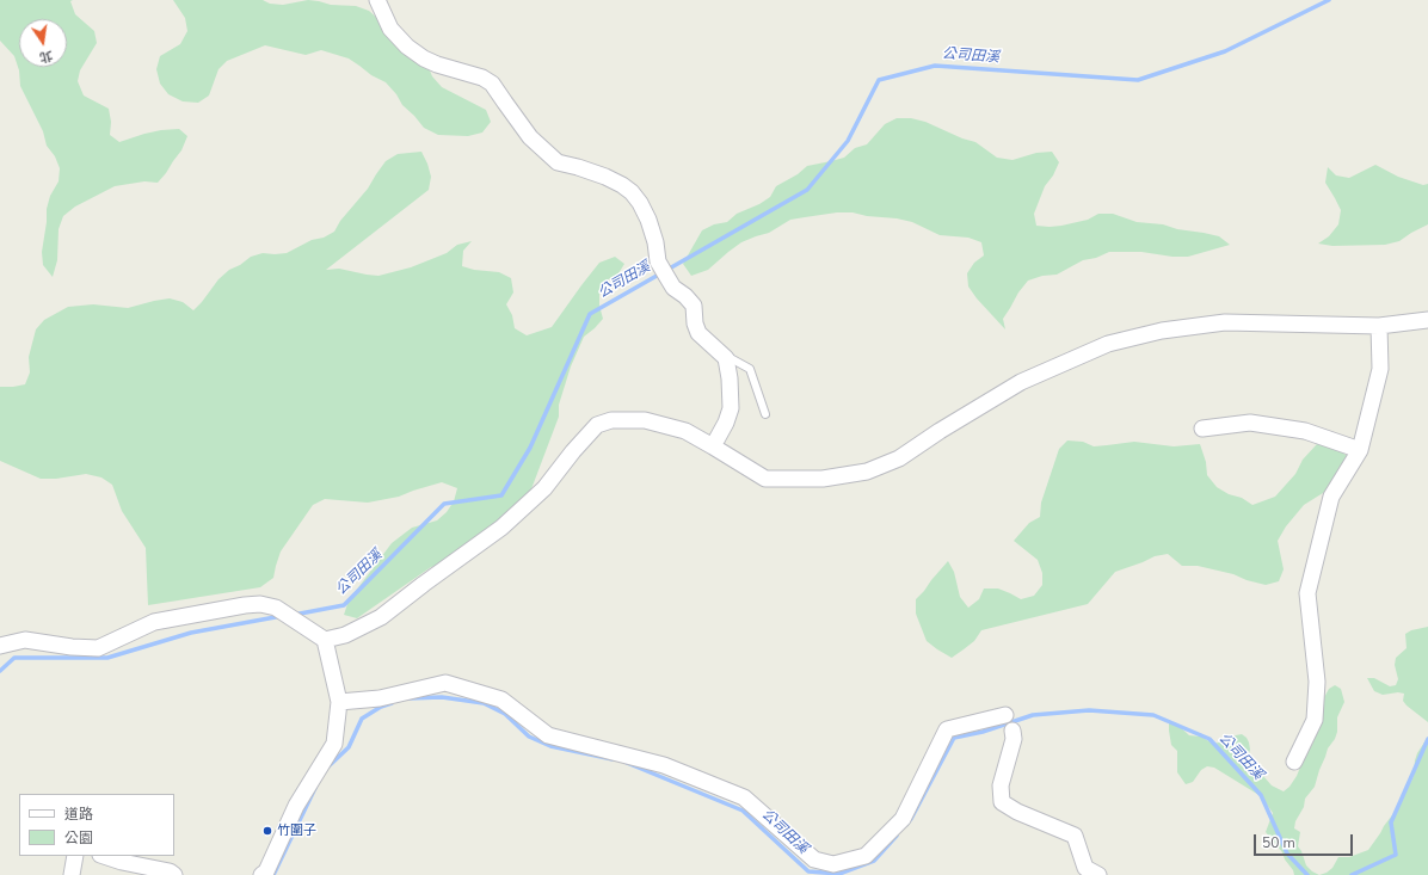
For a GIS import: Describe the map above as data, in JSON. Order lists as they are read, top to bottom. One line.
{"water":["公司田溪"],"places":["竹圍子"],"legend":["道路","公園"],"scale_bar":"50 m","north":"bottom"}
